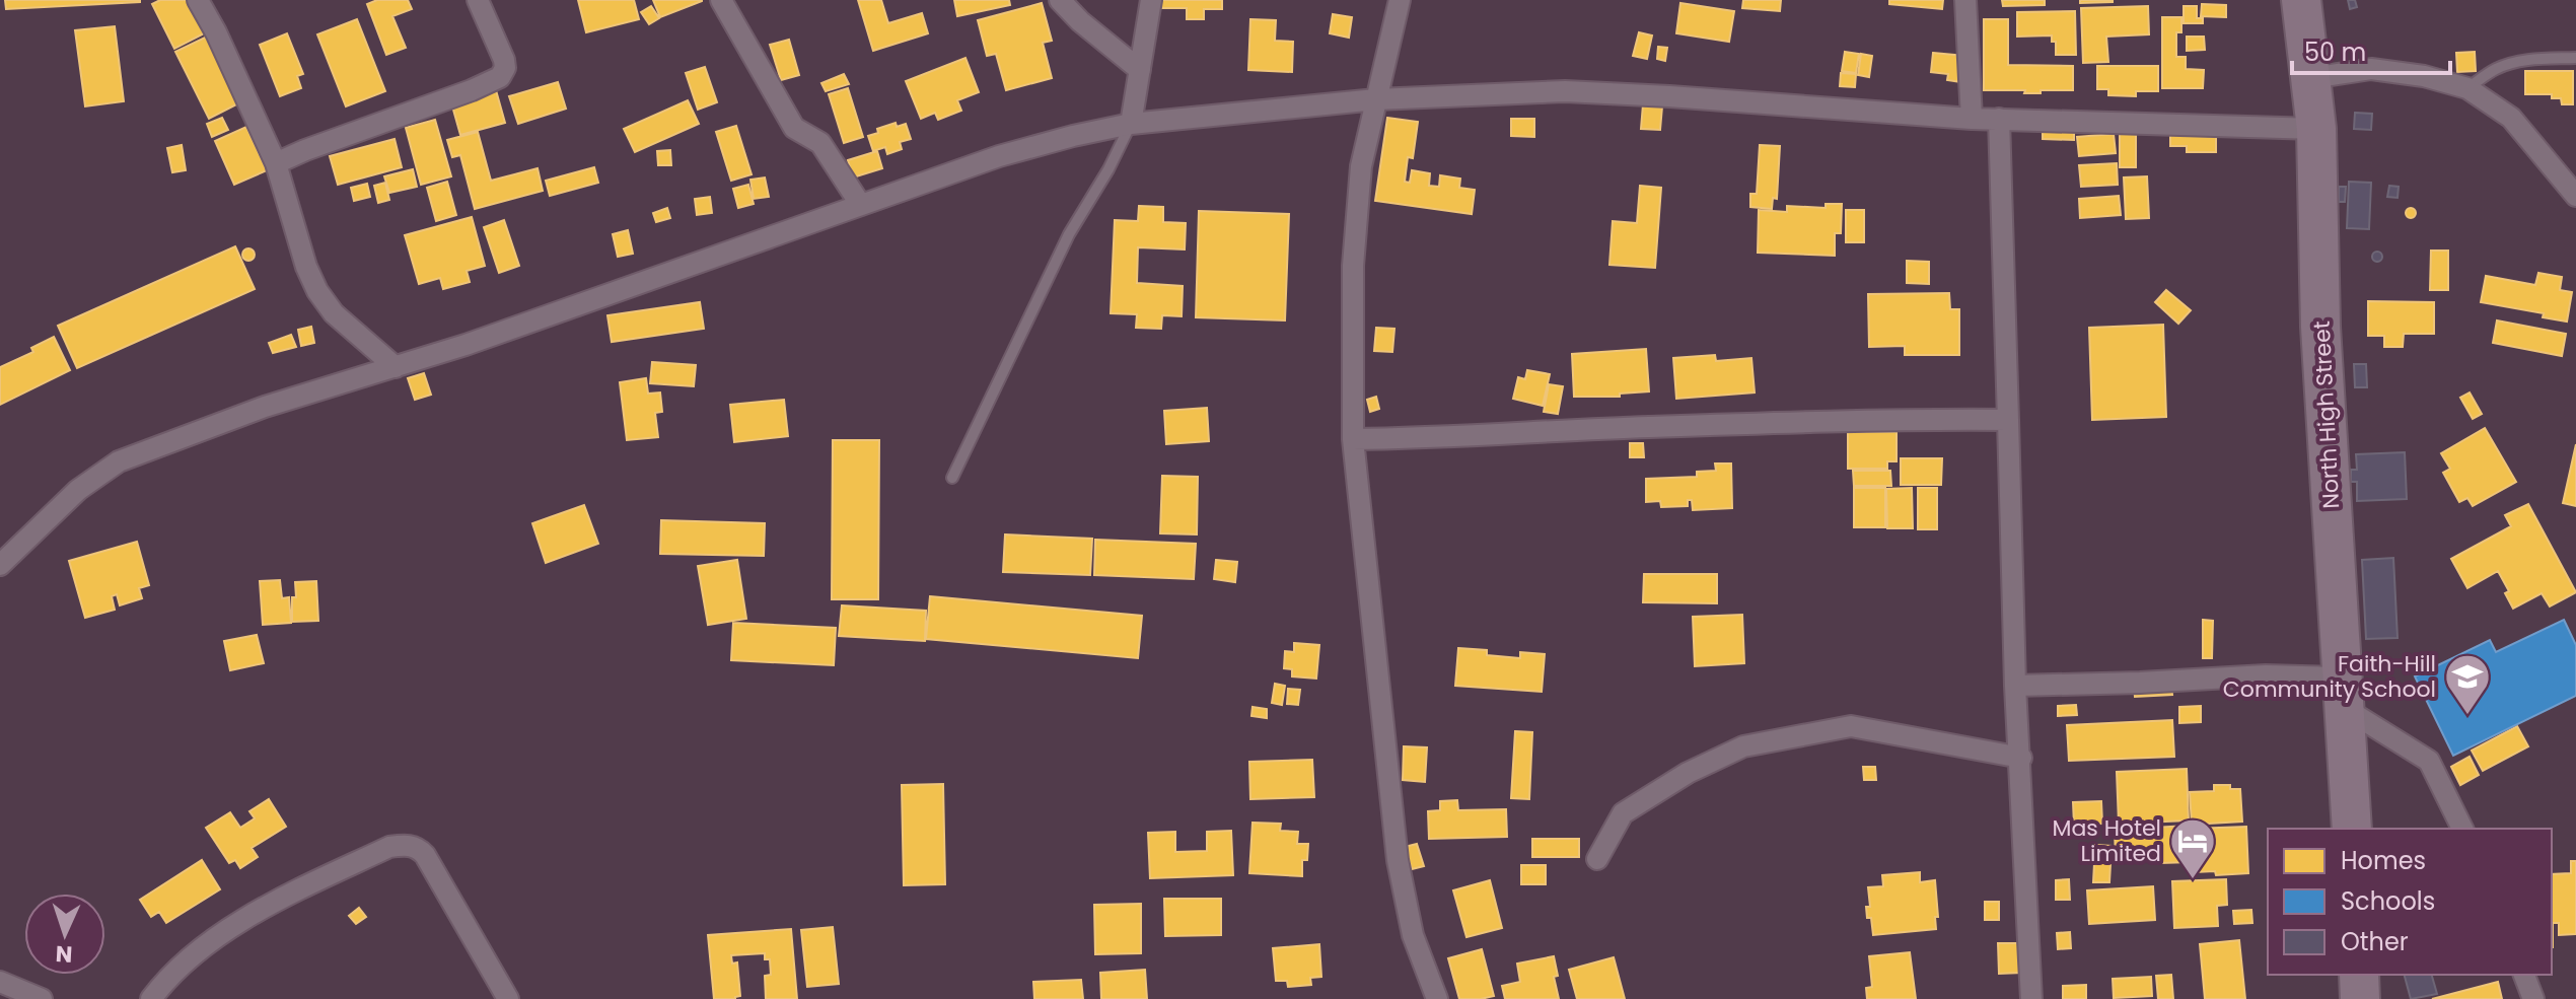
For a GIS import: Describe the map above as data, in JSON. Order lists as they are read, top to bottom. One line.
{"streets":{"highway":["North High Street"]},"places":{"school or university":["Faith-Hill Community School"],"hotel":["Mas Hotel Limited"]},"legend":["Homes","Schools","Other"],"scale_bar":"50 m","north":"bottom"}
